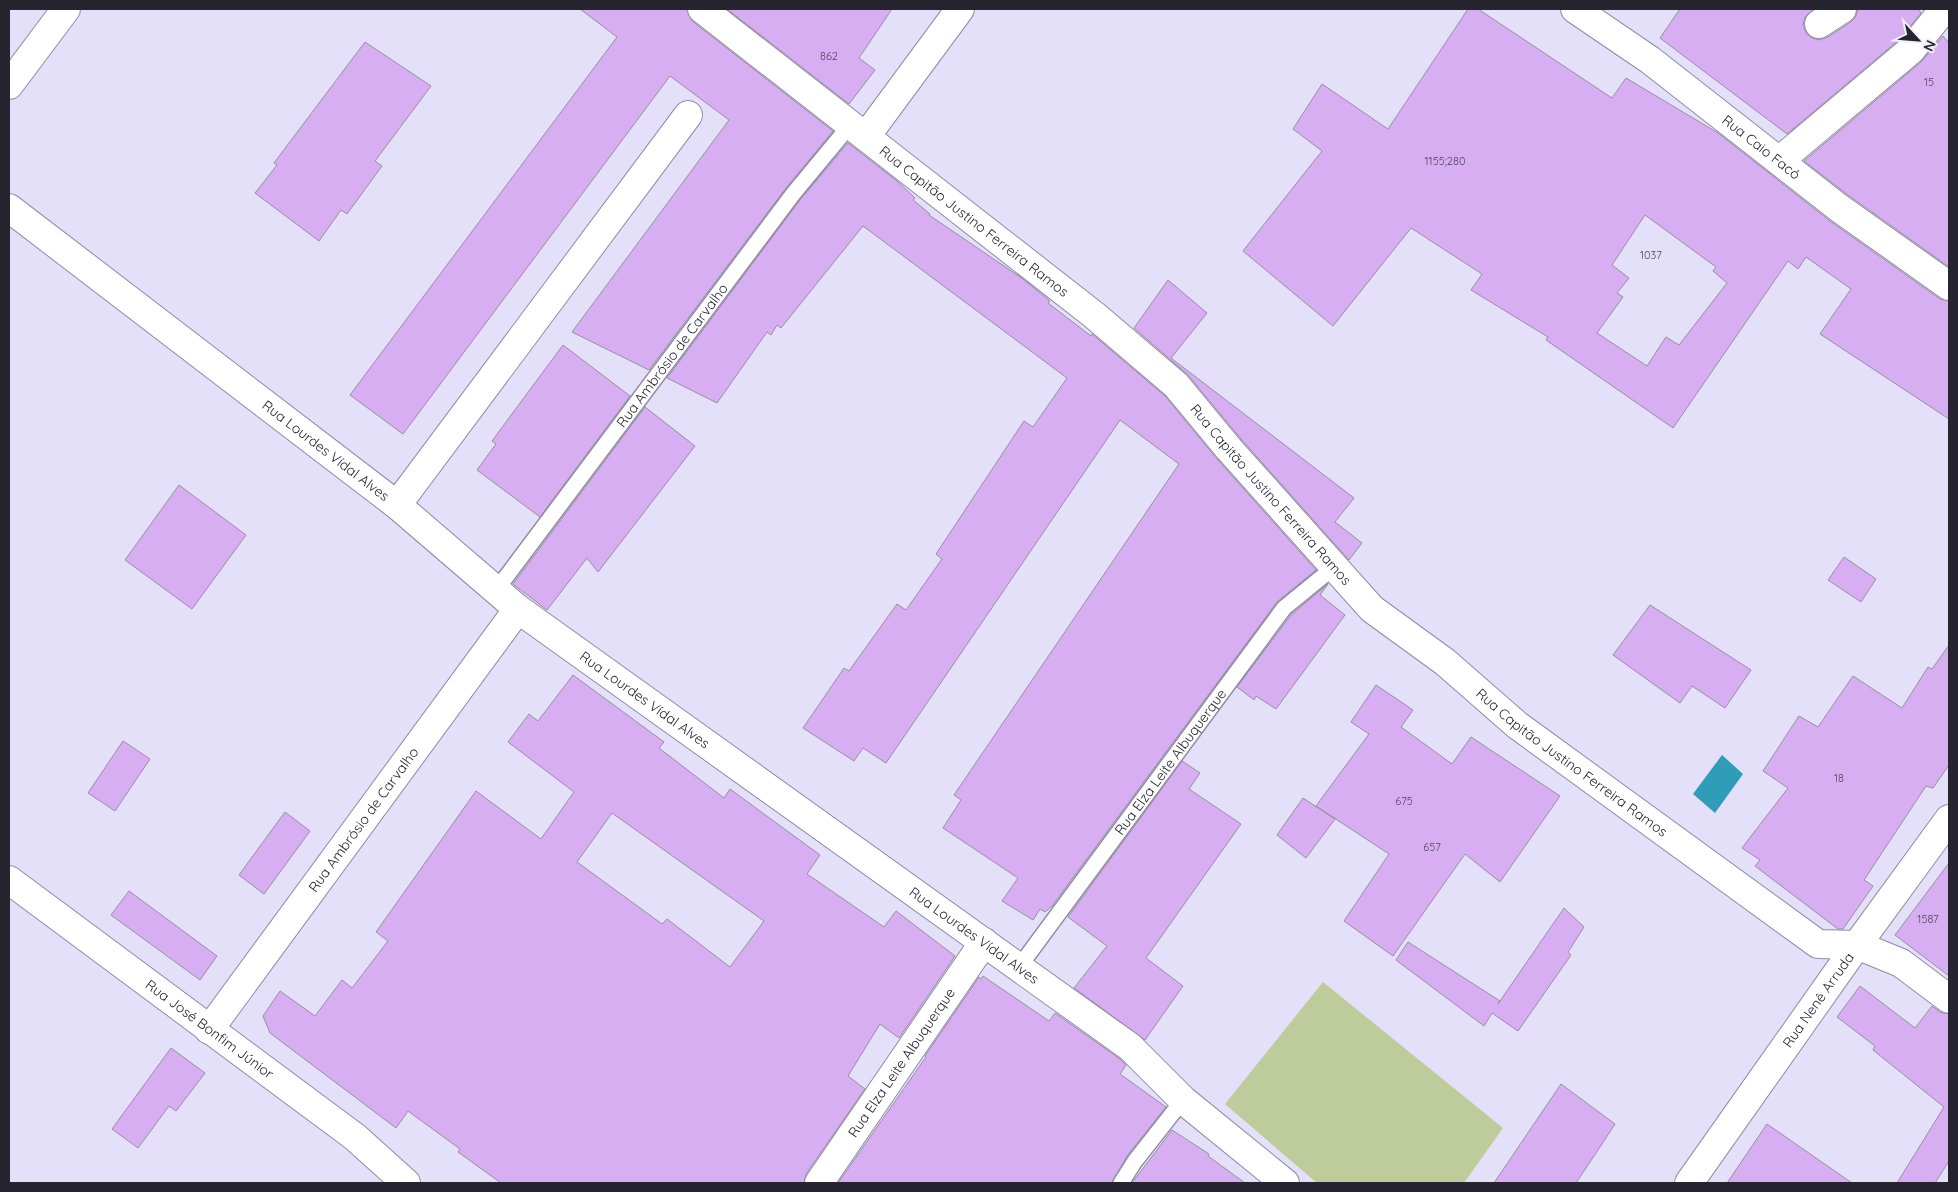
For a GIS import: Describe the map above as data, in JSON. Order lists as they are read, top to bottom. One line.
{"streets":{"street":["Rua Caio Facó","Rua Capitão Justino Ferreira Ramos","Rua Ambrósio de Carvalho","Rua Lourdes Vídal Alves","Rua Elza Leite Albuquerque","Rua Nenê Arruda","Rua José Bonfim Júnior"]},"crossings":[["Rua Capitão Justino Ferreira Ramos","Rua Ambrósio de Carvalho"],["Rua Capitão Justino Ferreira Ramos","Rua Elza Leite Albuquerque"],["Rua Capitão Justino Ferreira Ramos","Rua Nenê Arruda"],["Rua Ambrósio de Carvalho","Rua Lourdes Vídal Alves"],["Rua Ambrósio de Carvalho","Rua José Bonfim Júnior"],["Rua Lourdes Vídal Alves","Rua Elza Leite Albuquerque"]],"house_numbers":["862","15","1155;280","1037","18","675","657","1587"],"north":"bottom right"}
